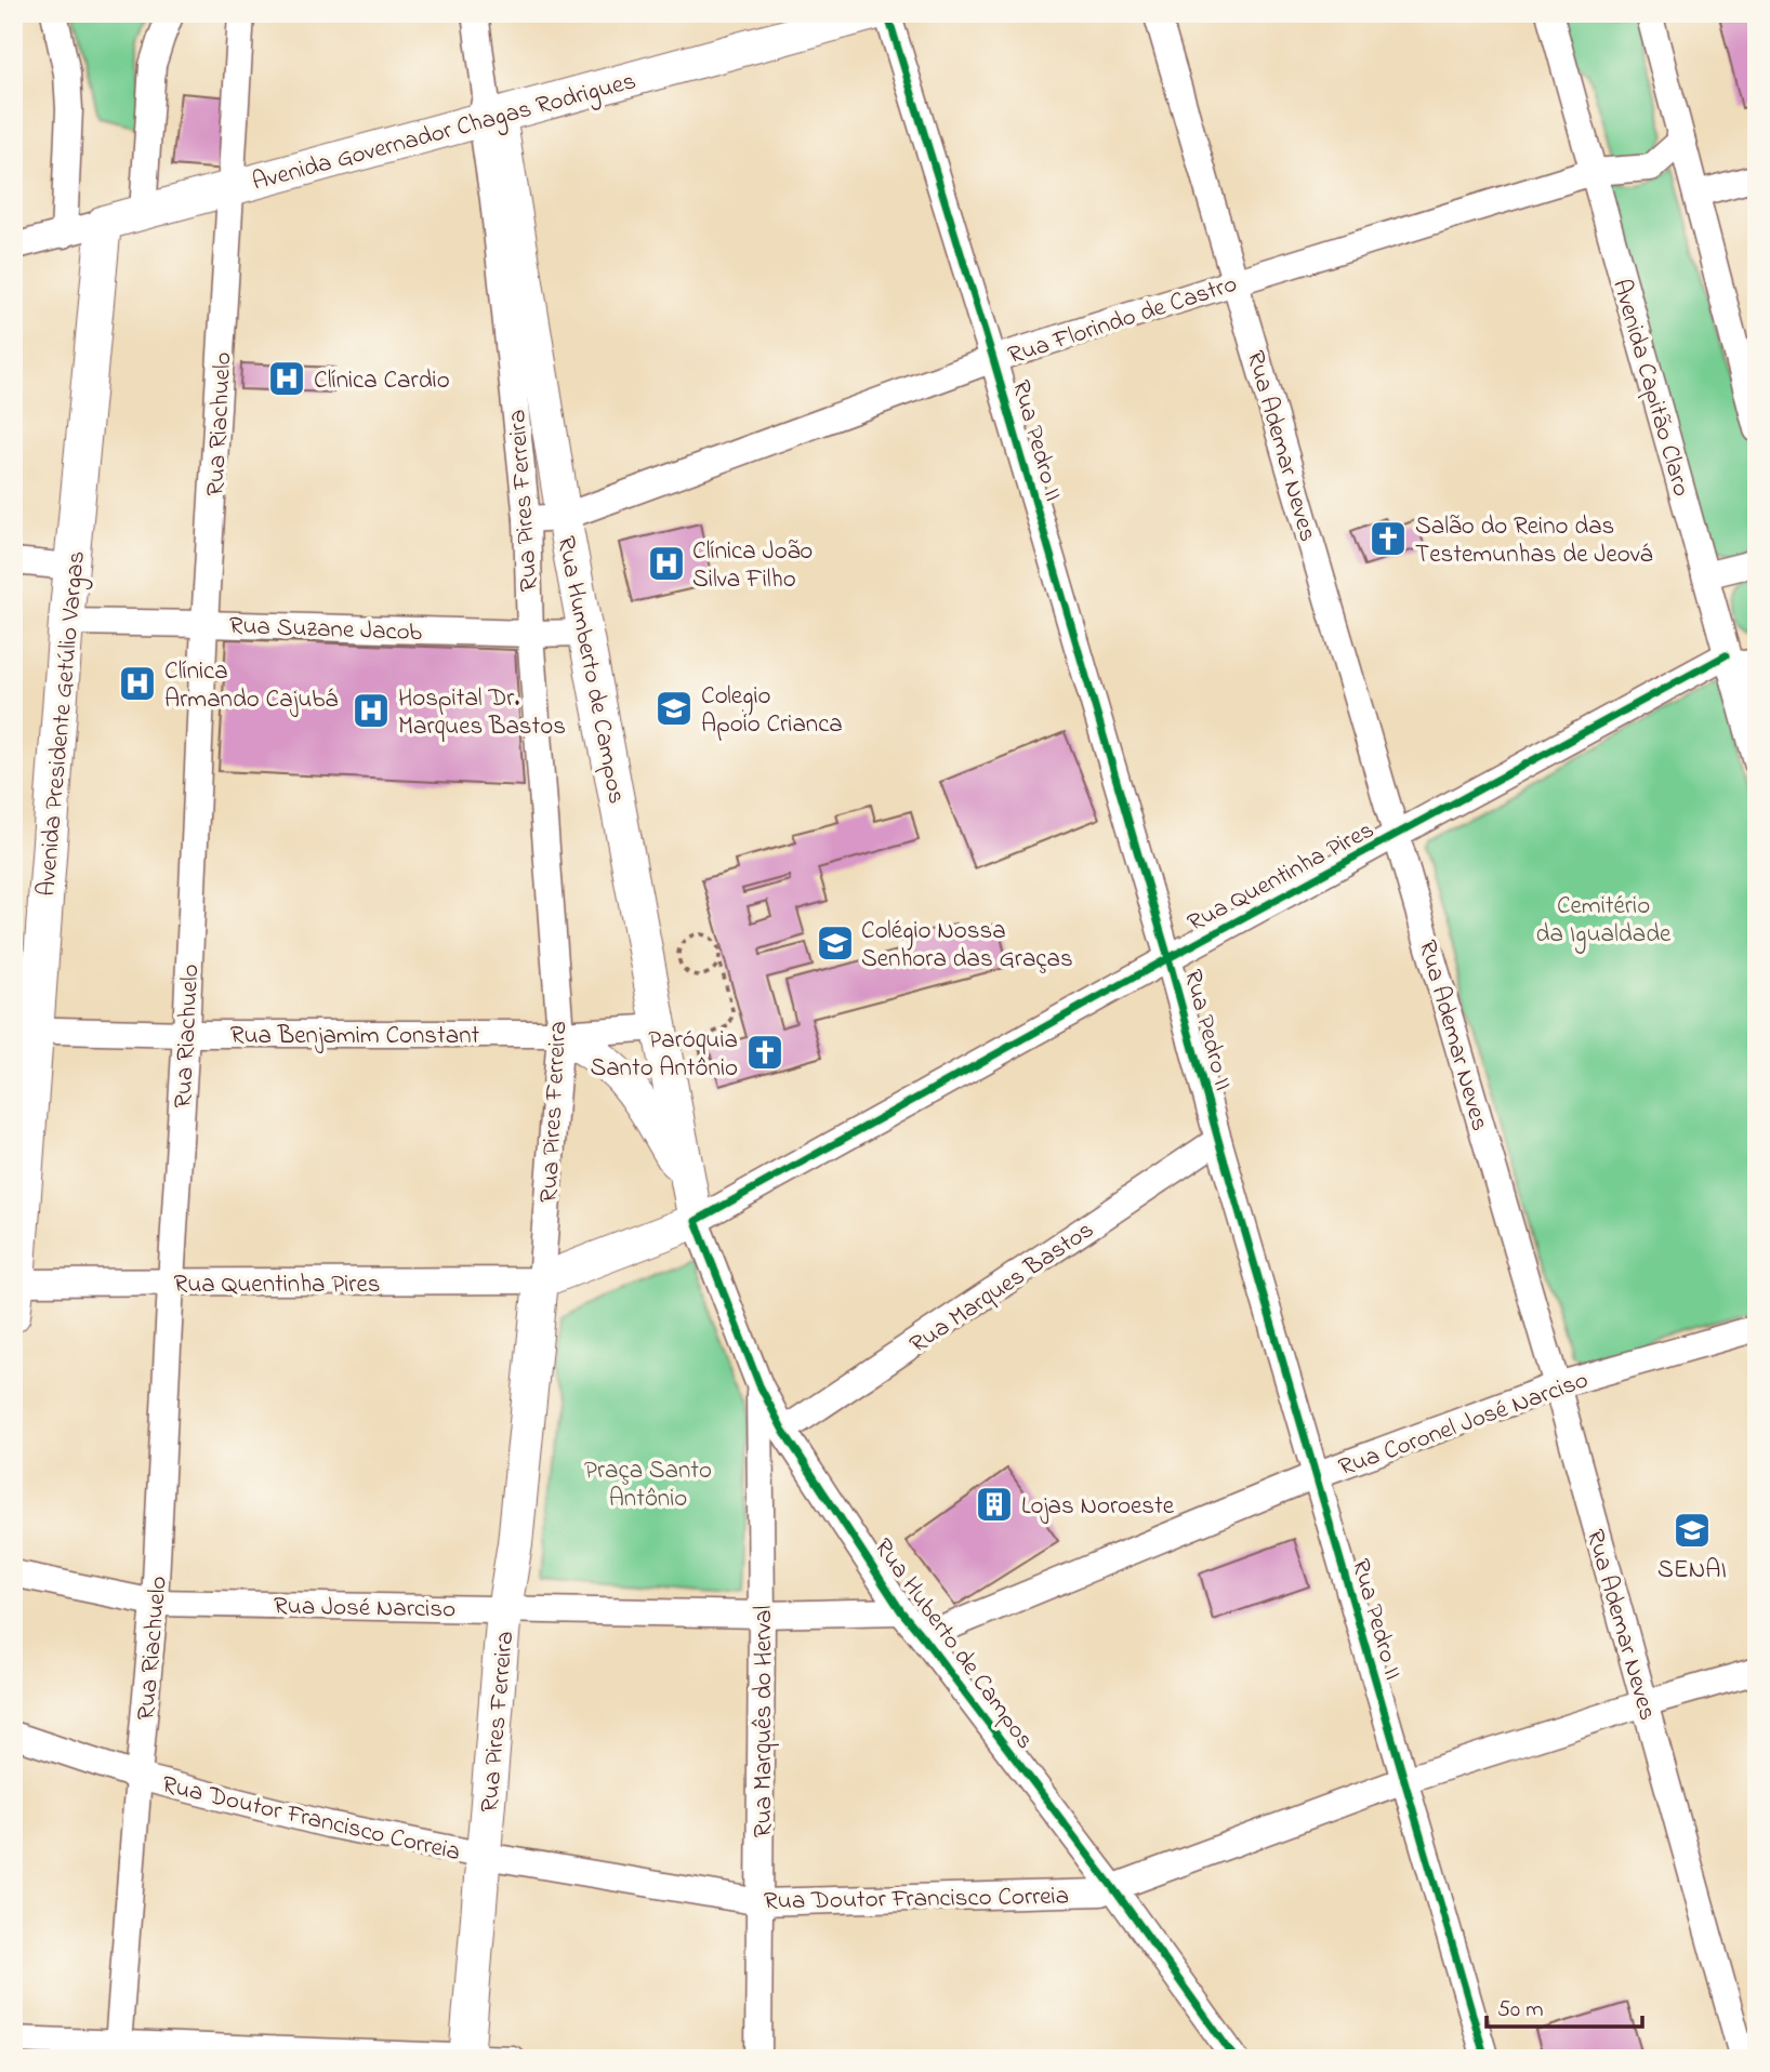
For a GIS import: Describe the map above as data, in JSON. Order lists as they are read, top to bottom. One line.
{"streets":{"main road":["Avenida Governador Chagas Rodrigues","Rua Pires Ferreira","Rua Humberto de Campos","Avenida Presidente Getúlio Vargas"],"street":["Rua Florindo de Castro","Avenida Capitão Claro","Rua Riachuelo","Rua Pedro II","Rua Ademar Neves","Rua Suzane Jacob","Rua Quentinha Pires","Rua Benjamim Constant","Rua Marques Bastos","Rua Coronel José Narciso","Rua José Narciso","Rua Huberto de Campos","Rua Marquês do Herval","Rua Doutor Francisco Correia"]},"crossings":[["Avenida Governador Chagas Rodrigues","Rua Riachuelo"],["Avenida Governador Chagas Rodrigues","Rua Pires Ferreira"],["Avenida Governador Chagas Rodrigues","Rua Humberto de Campos"],["Avenida Governador Chagas Rodrigues","Avenida Presidente Getúlio Vargas"],["Rua Florindo de Castro","Avenida Capitão Claro"],["Rua Florindo de Castro","Rua Pedro II"],["Rua Florindo de Castro","Rua Ademar Neves"],["Rua Florindo de Castro","Rua Pires Ferreira"],["Rua Florindo de Castro","Rua Humberto de Campos"],["Avenida Capitão Claro","Rua Quentinha Pires"],["Rua Riachuelo","Rua Suzane Jacob"],["Rua Riachuelo","Rua Quentinha Pires"],["Rua Riachuelo","Rua Benjamim Constant"],["Rua Riachuelo","Rua José Narciso"],["Rua Riachuelo","Rua Doutor Francisco Correia"],["Rua Pedro II","Rua Quentinha Pires"],["Rua Pedro II","Rua Marques Bastos"],["Rua Pedro II","Rua Coronel José Narciso"],["Rua Pedro II","Rua Doutor Francisco Correia"],["Rua Ademar Neves","Rua Quentinha Pires"],["Rua Ademar Neves","Rua Coronel José Narciso"],["Rua Ademar Neves","Rua Doutor Francisco Correia"],["Rua Pires Ferreira","Rua Suzane Jacob"],["Rua Pires Ferreira","Rua Humberto de Campos"],["Rua Pires Ferreira","Rua Quentinha Pires"],["Rua Pires Ferreira","Rua Benjamim Constant"],["Rua Pires Ferreira","Rua José Narciso"],["Rua Pires Ferreira","Rua Doutor Francisco Correia"],["Rua Suzane Jacob","Rua Humberto de Campos"],["Rua Suzane Jacob","Avenida Presidente Getúlio Vargas"],["Rua Humberto de Campos","Rua Quentinha Pires"],["Rua Humberto de Campos","Rua Benjamim Constant"],["Rua Humberto de Campos","Rua Huberto de Campos"],["Avenida Presidente Getúlio Vargas","Rua Quentinha Pires"],["Avenida Presidente Getúlio Vargas","Rua Benjamim Constant"],["Rua Quentinha Pires","Rua Huberto de Campos"],["Rua Marques Bastos","Rua Huberto de Campos"],["Rua Coronel José Narciso","Rua Huberto de Campos"],["Rua José Narciso","Rua Huberto de Campos"],["Rua José Narciso","Rua Marquês do Herval"],["Rua Huberto de Campos","Rua Marquês do Herval"],["Rua Huberto de Campos","Rua Doutor Francisco Correia"],["Rua Marquês do Herval","Rua Doutor Francisco Correia"]],"parks":["Cemitério da Igualdade","Praça Santo Antônio"],"places":{"hospital":["Clínica Cardio","Clínica João Silva Filho","Clínica Armando Cajubá","Hospital Dr. Marques Bastos"],"church":["Salão do Reino das Testemunhas de Jeová","Paróquia Santo Antônio"],"school or university":["Colegio Apoio Crianca","Colégio Nossa Senhora das Graças","SENAI"],"building":["Lojas Noroeste"]},"scale_bar":"50 m"}
